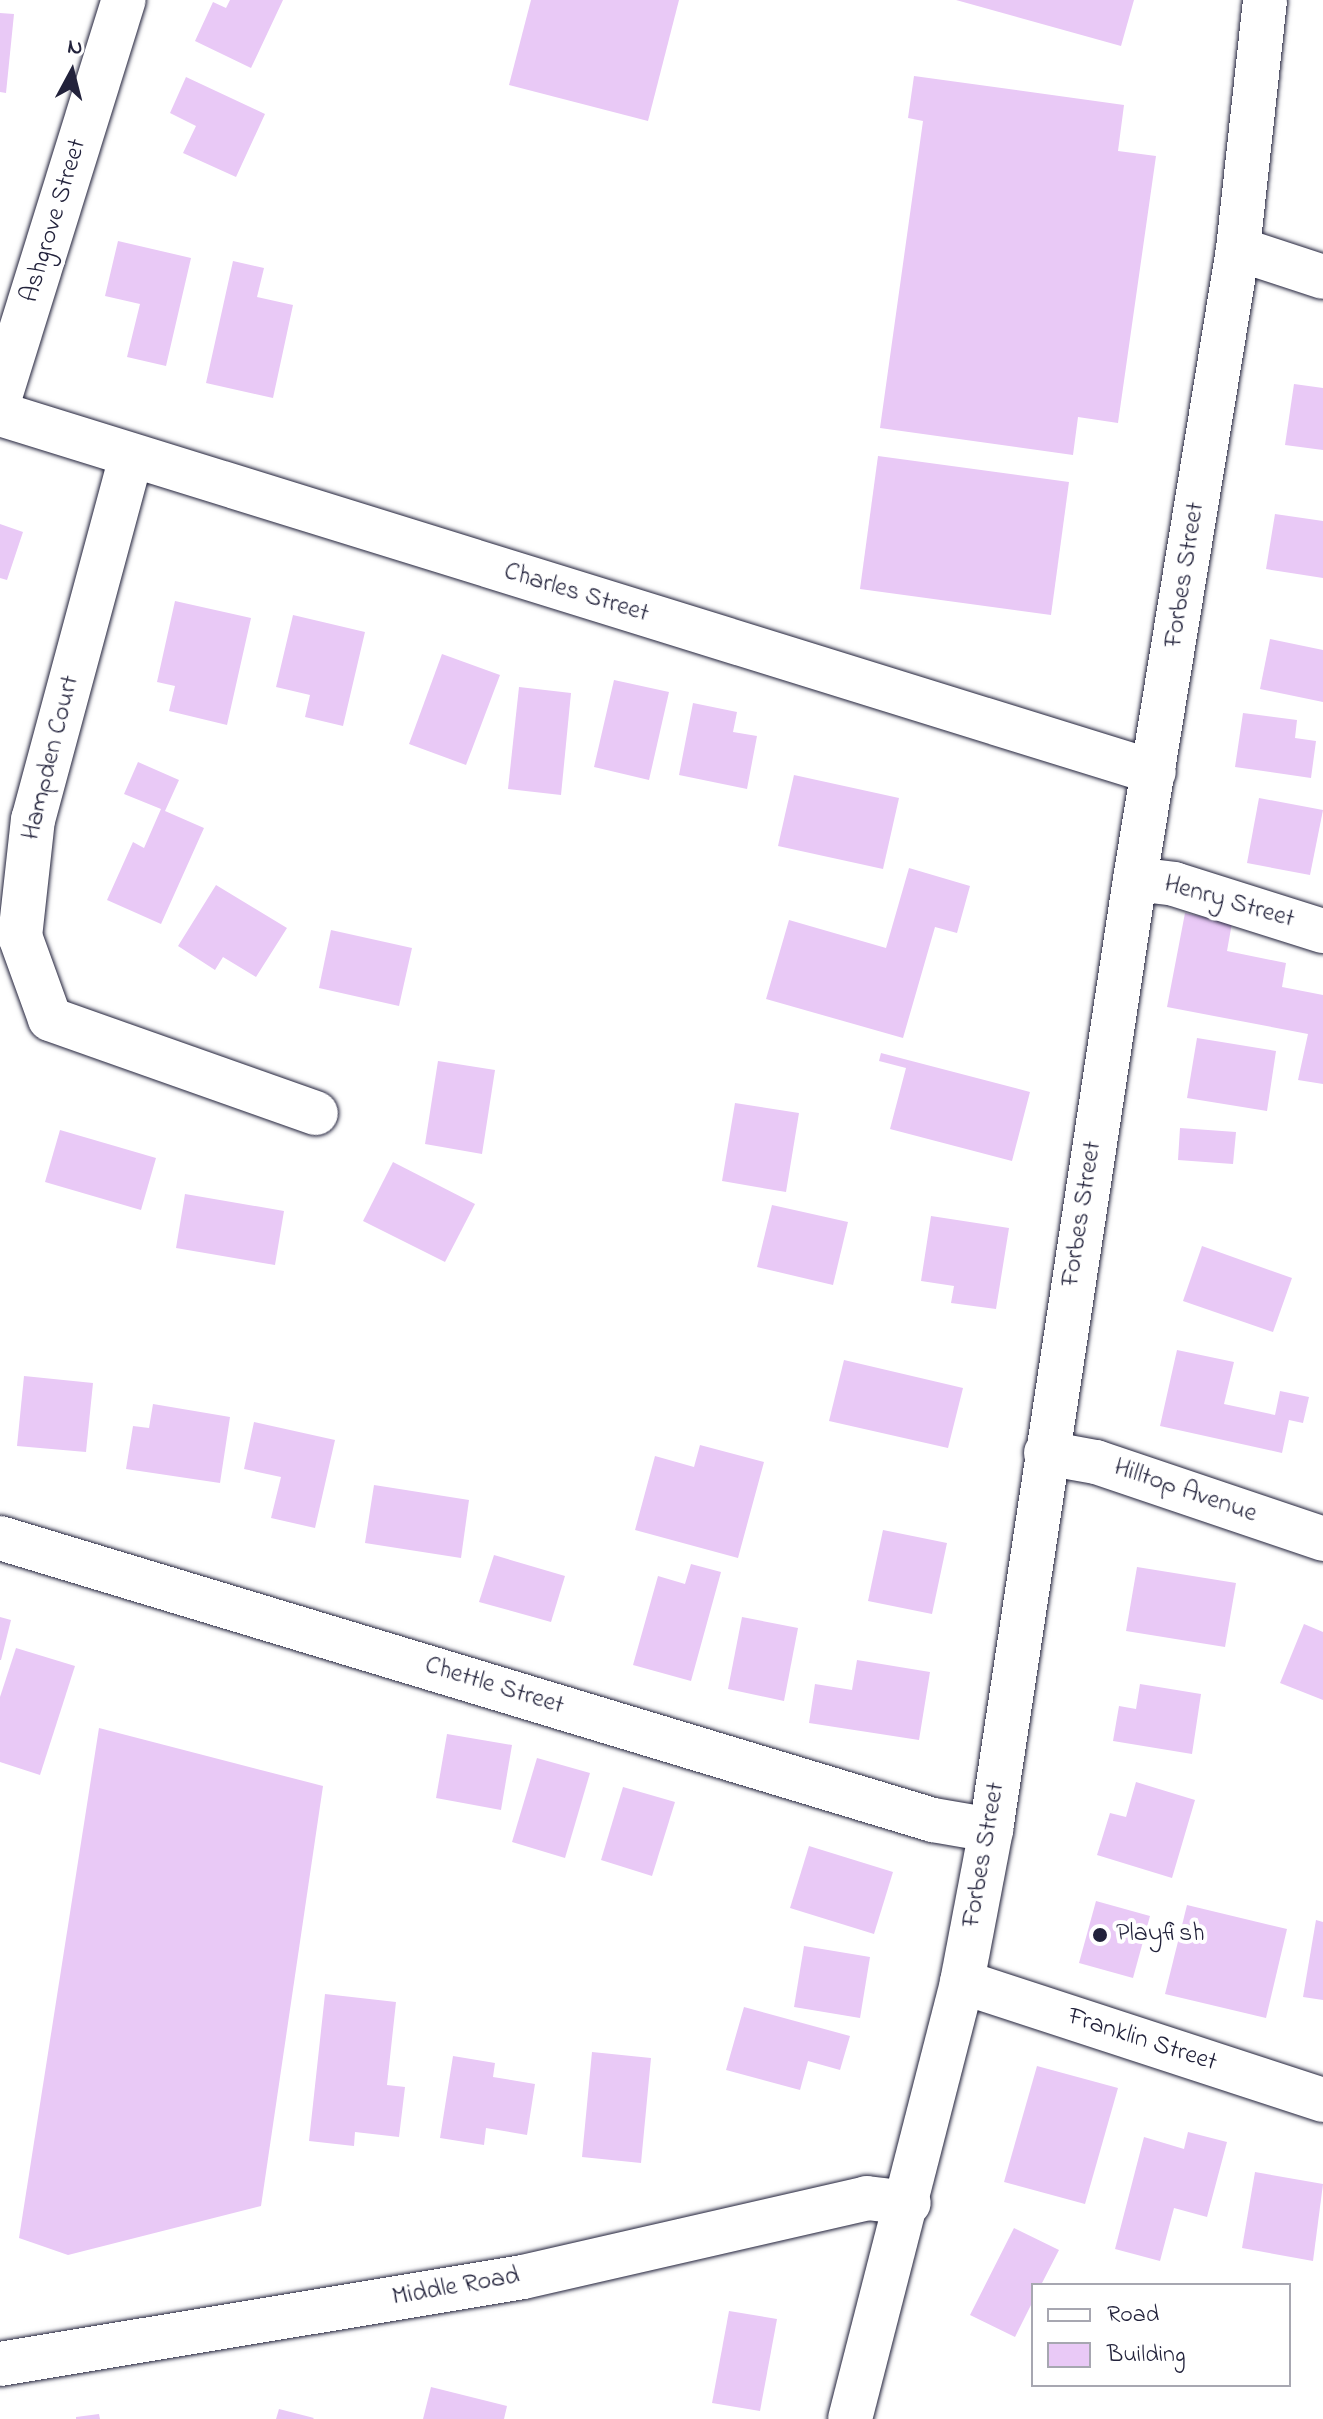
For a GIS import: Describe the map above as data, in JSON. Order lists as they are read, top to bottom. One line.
{"streets":{"street":["Ashgrove Street","Forbes Street","Charles Street","Hampden Court","Henry Street","Hilltop Avenue","Chettle Street","Franklin Street","Middle Road"]},"crossings":[["Forbes Street","Charles Street"],["Forbes Street","Henry Street"],["Forbes Street","Hilltop Avenue"],["Forbes Street","Chettle Street"],["Forbes Street","Franklin Street"],["Forbes Street","Middle Road"],["Charles Street","Hampden Court"]],"places":["Playfish"],"legend":["Road","Building"],"north":"top"}
